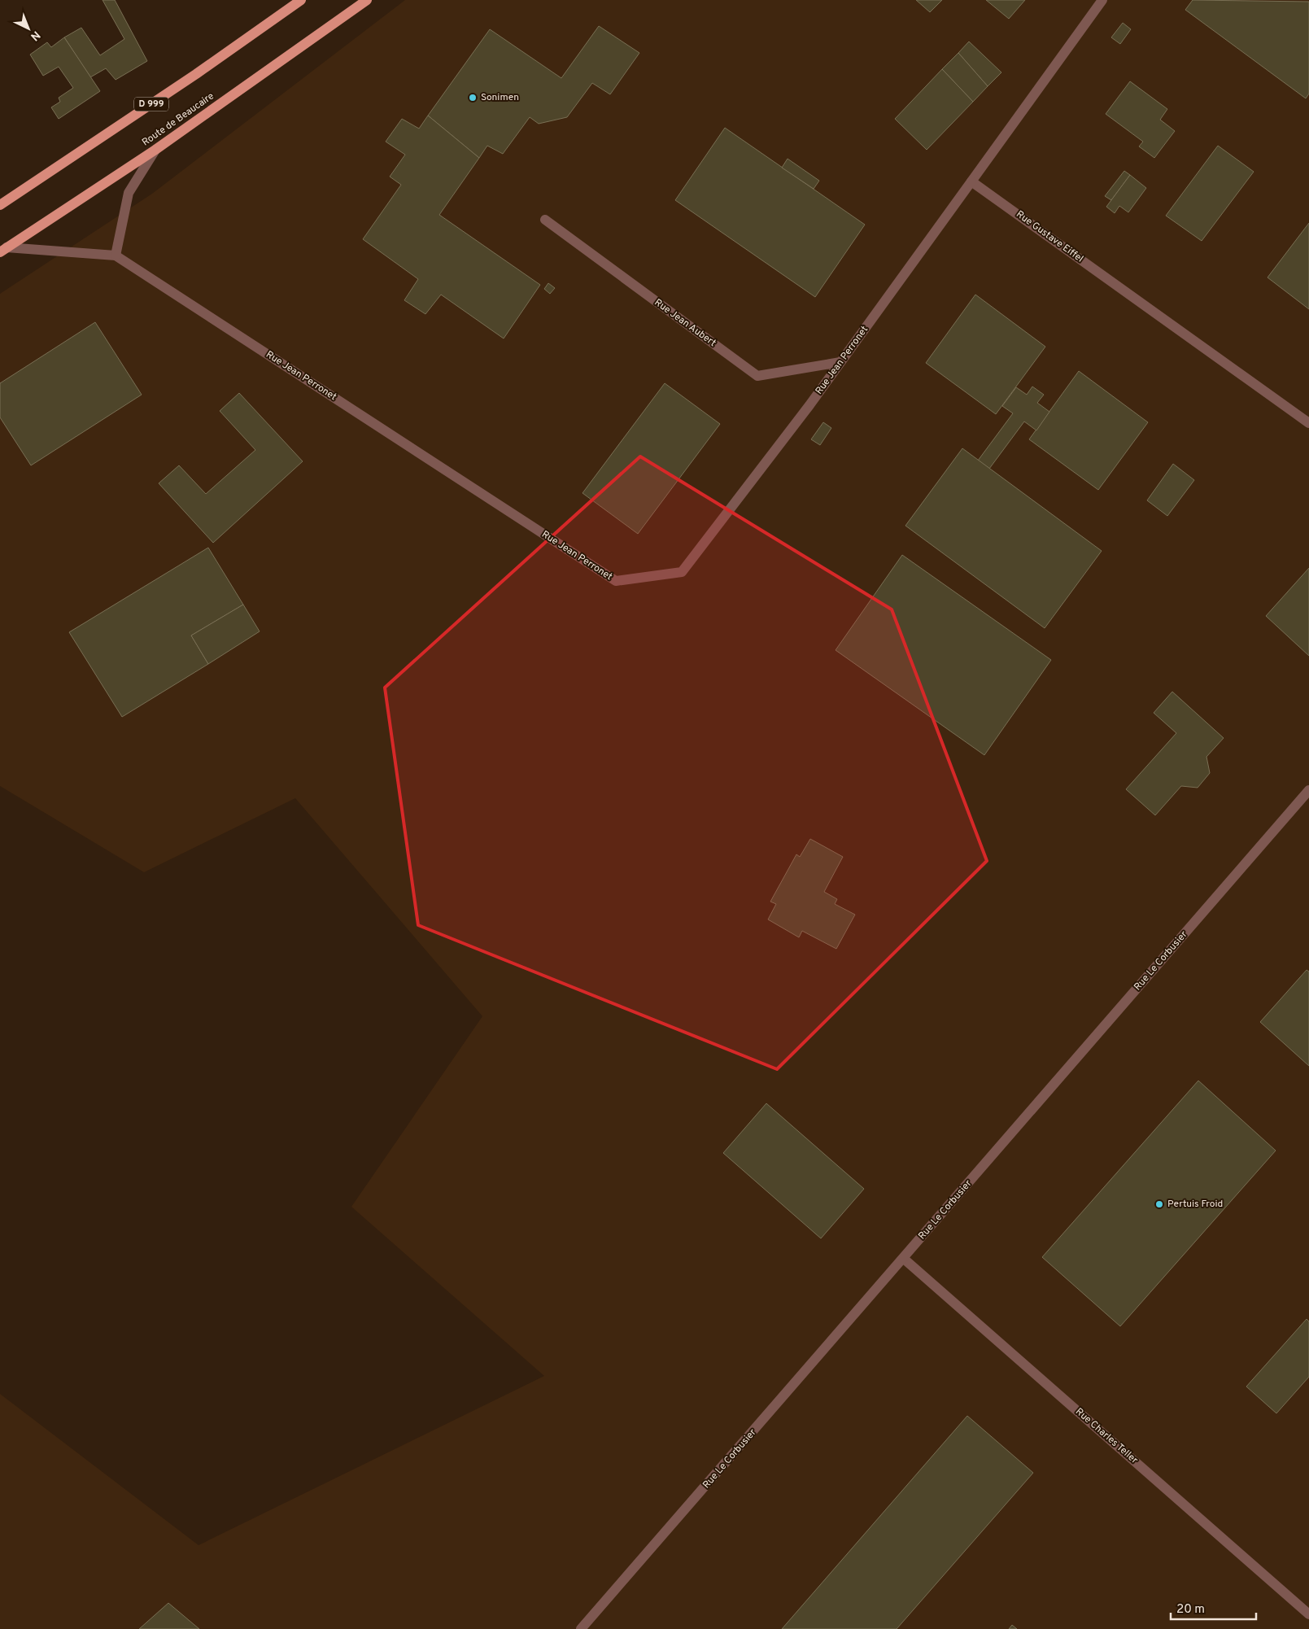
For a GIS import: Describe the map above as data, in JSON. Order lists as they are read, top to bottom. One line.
{"streets":{"main road":["D 999","Route de Beaucaire"],"street":["Rue Gustave Eiffel","Rue Jean Aubert","Rue Jean Perronet","Rue Le Corbusier","Rue Charles Teller"]},"crossings":[["Route de Beaucaire","Rue Jean Perronet"],["Rue Gustave Eiffel","Rue Jean Perronet"],["Rue Jean Aubert","Rue Jean Perronet"],["Rue Le Corbusier","Rue Charles Teller"]],"places":["Sonimen","Pertuis Froid"],"scale_bar":"20 m","north":"bottom right"}
